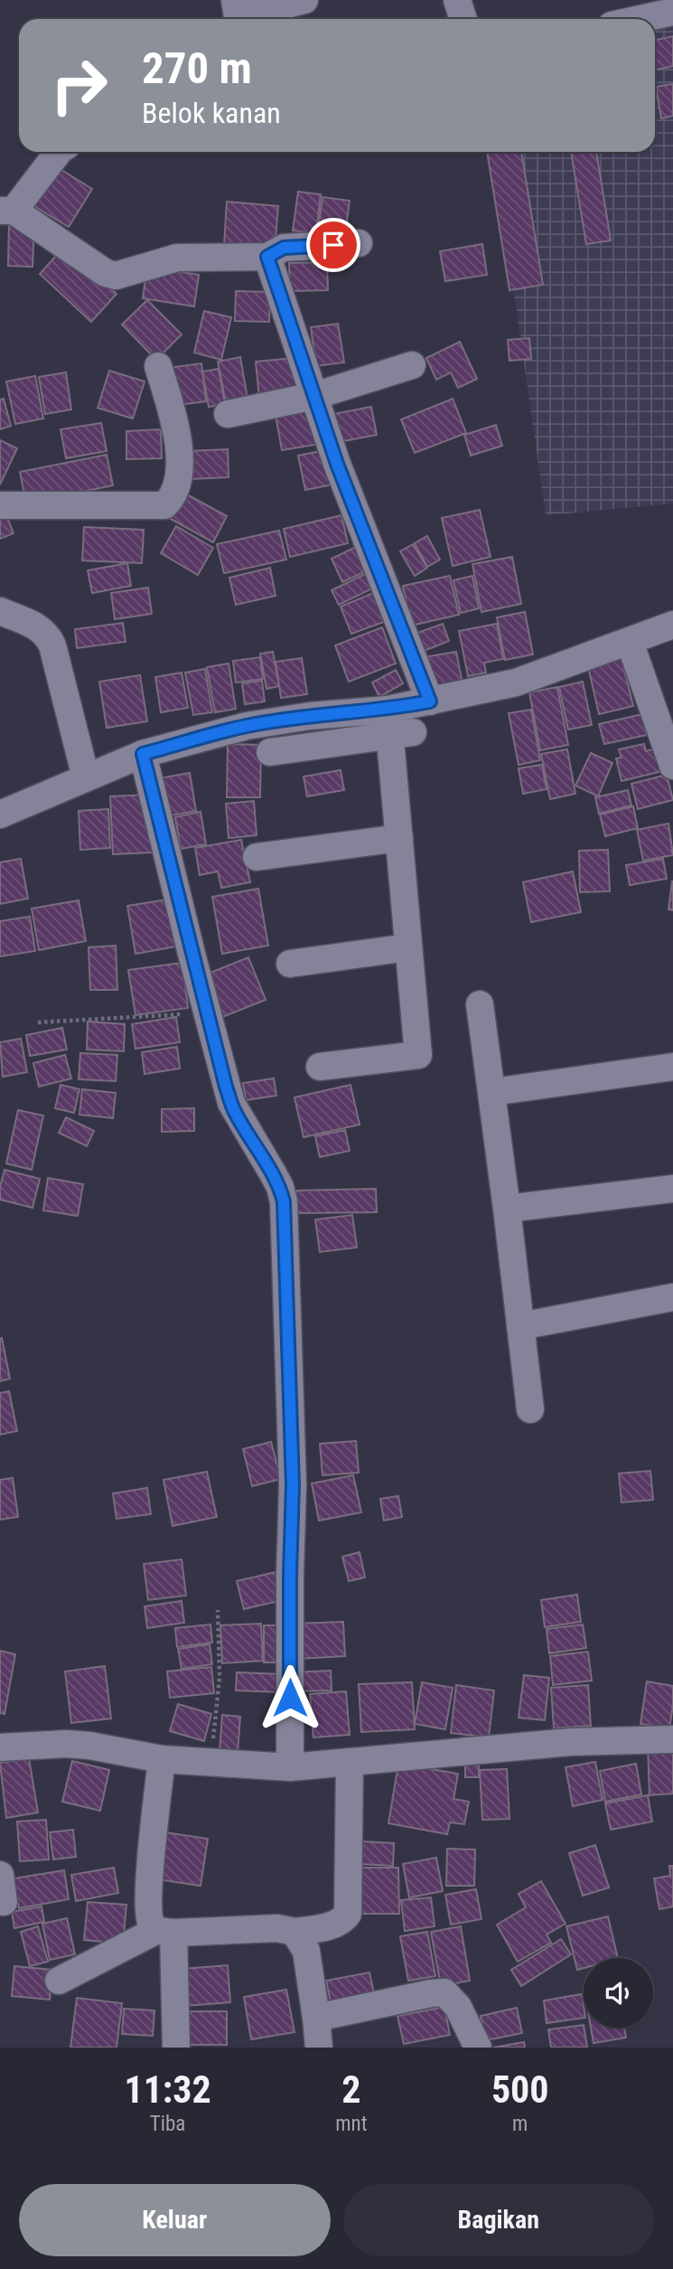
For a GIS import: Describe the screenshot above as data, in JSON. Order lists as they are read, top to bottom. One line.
{"page":{"turn":["270 m","Belok kanan"],"eta":["11:32","Tiba","2","mnt","500","m"],"buttons":["Keluar","Bagikan"]}}
